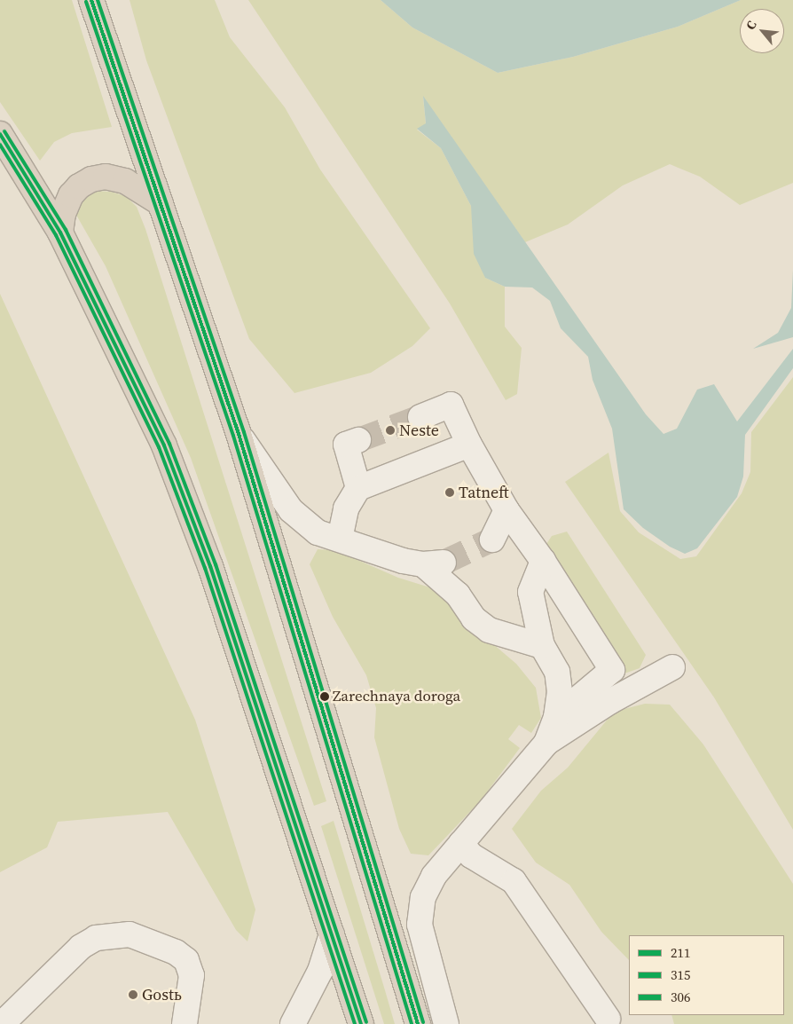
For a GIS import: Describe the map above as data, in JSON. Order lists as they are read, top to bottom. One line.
{"places":["Neste","Tatneft","Zarechnaya doroga","Gostь"],"lines":["transit line 211","transit line 306","transit line 315"],"legend":["211","315","306"],"north":"top left"}
